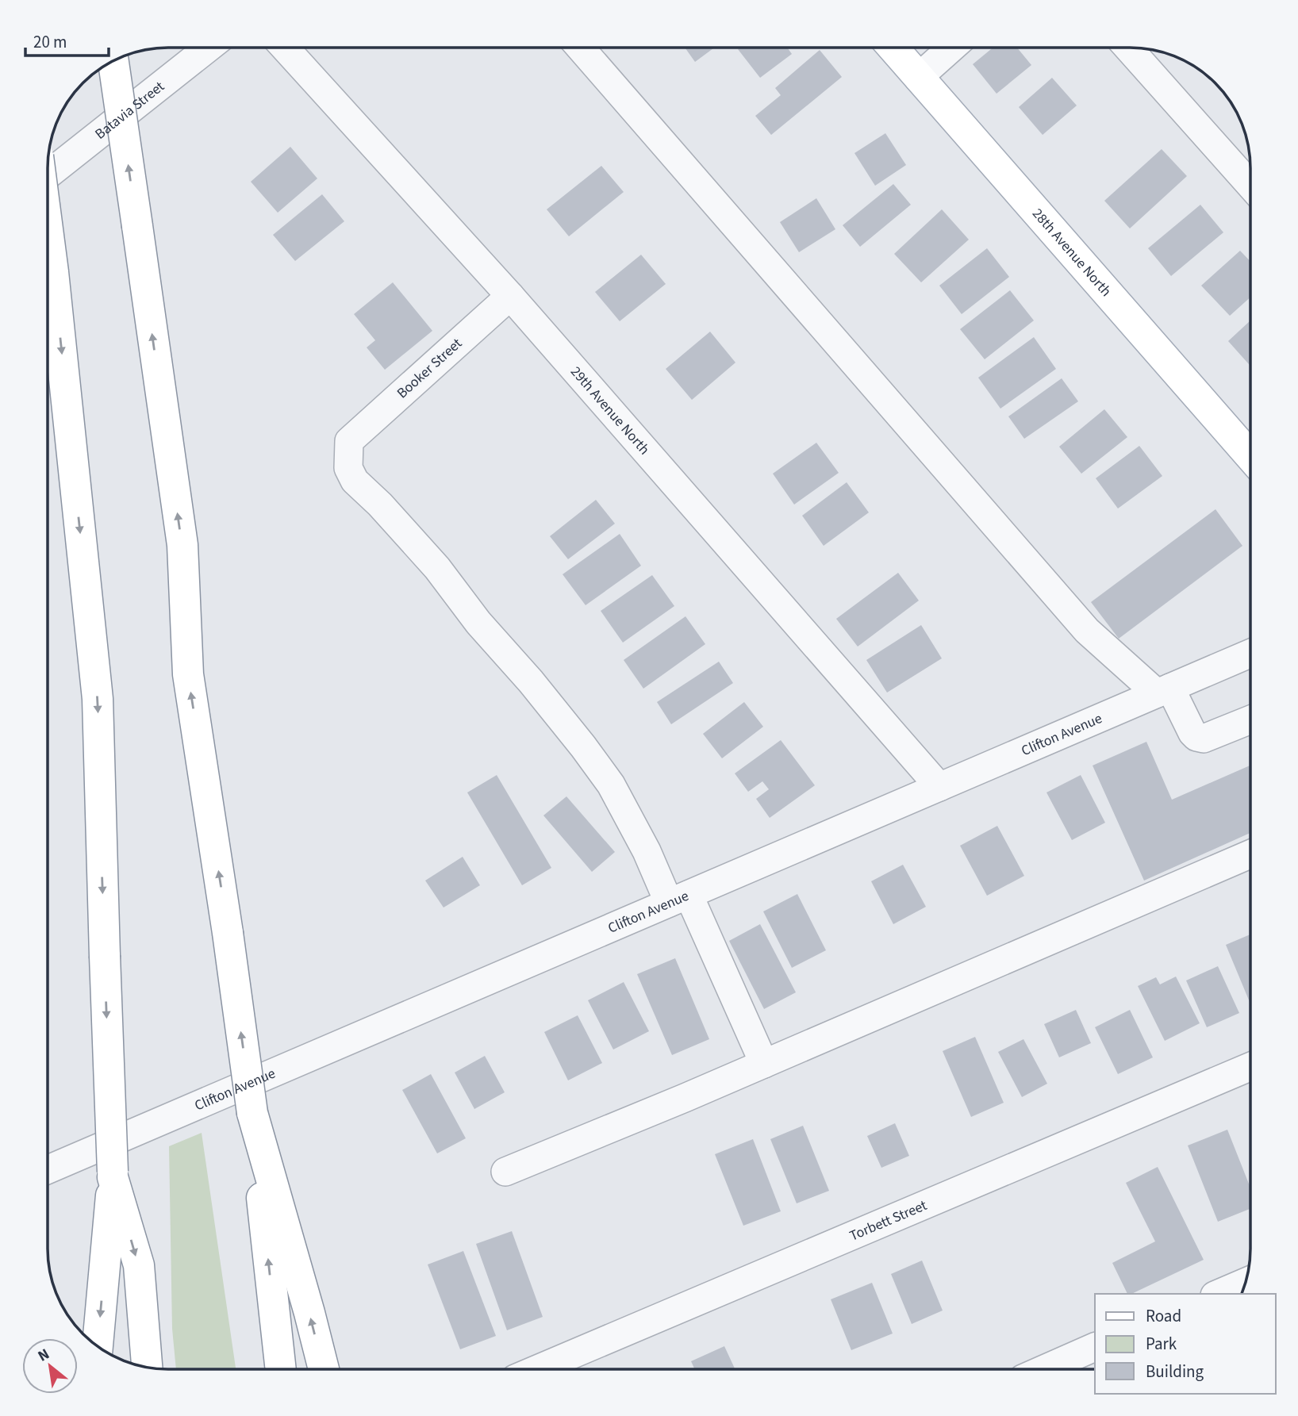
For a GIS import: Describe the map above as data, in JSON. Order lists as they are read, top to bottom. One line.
{"streets":{"main road":["28th Avenue North"],"street":["Batavia Street","Booker Street","29th Avenue North","Clifton Avenue","Torbett Street"]},"crossings":[["Booker Street","29th Avenue North"],["Booker Street","Clifton Avenue"],["29th Avenue North","Clifton Avenue"]],"legend":["Road","Park","Building"],"scale_bar":"20 m","north":"top left"}
